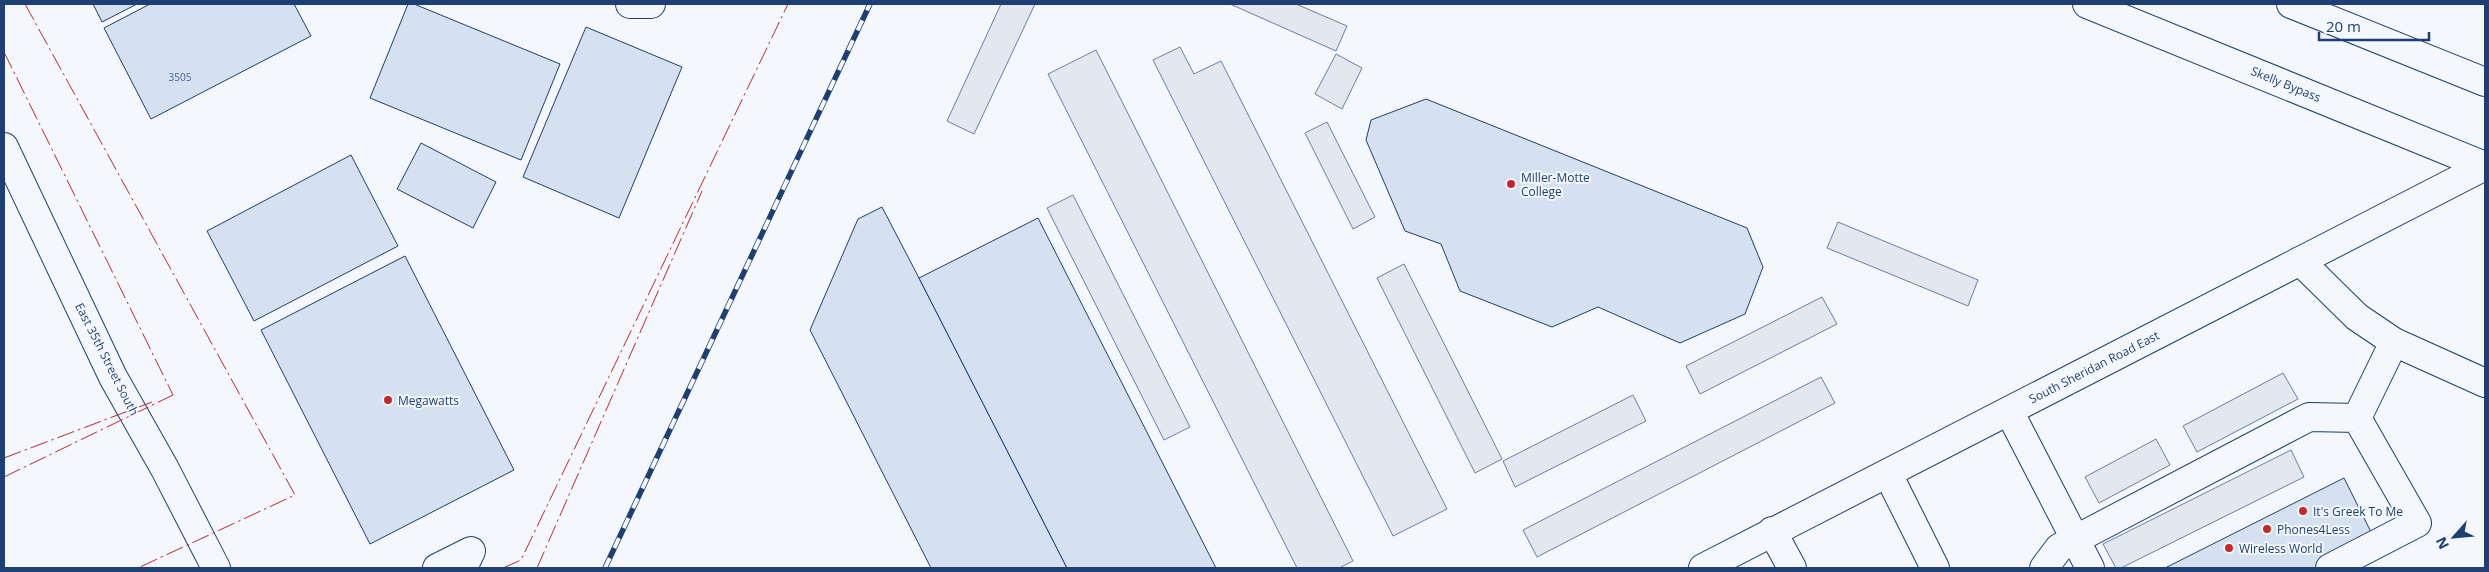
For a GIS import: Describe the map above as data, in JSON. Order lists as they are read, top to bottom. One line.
{"streets":{"main road":["Skelly Bypass","East 35th Street South","South Sheridan Road East"]},"crossings":[["Skelly Bypass","South Sheridan Road East"]],"places":["Miller-Motte College","Megawatts","It's Greek To Me","Phones4Less","Wireless World"],"house_numbers":["3505"],"scale_bar":"20 m","north":"bottom left"}
